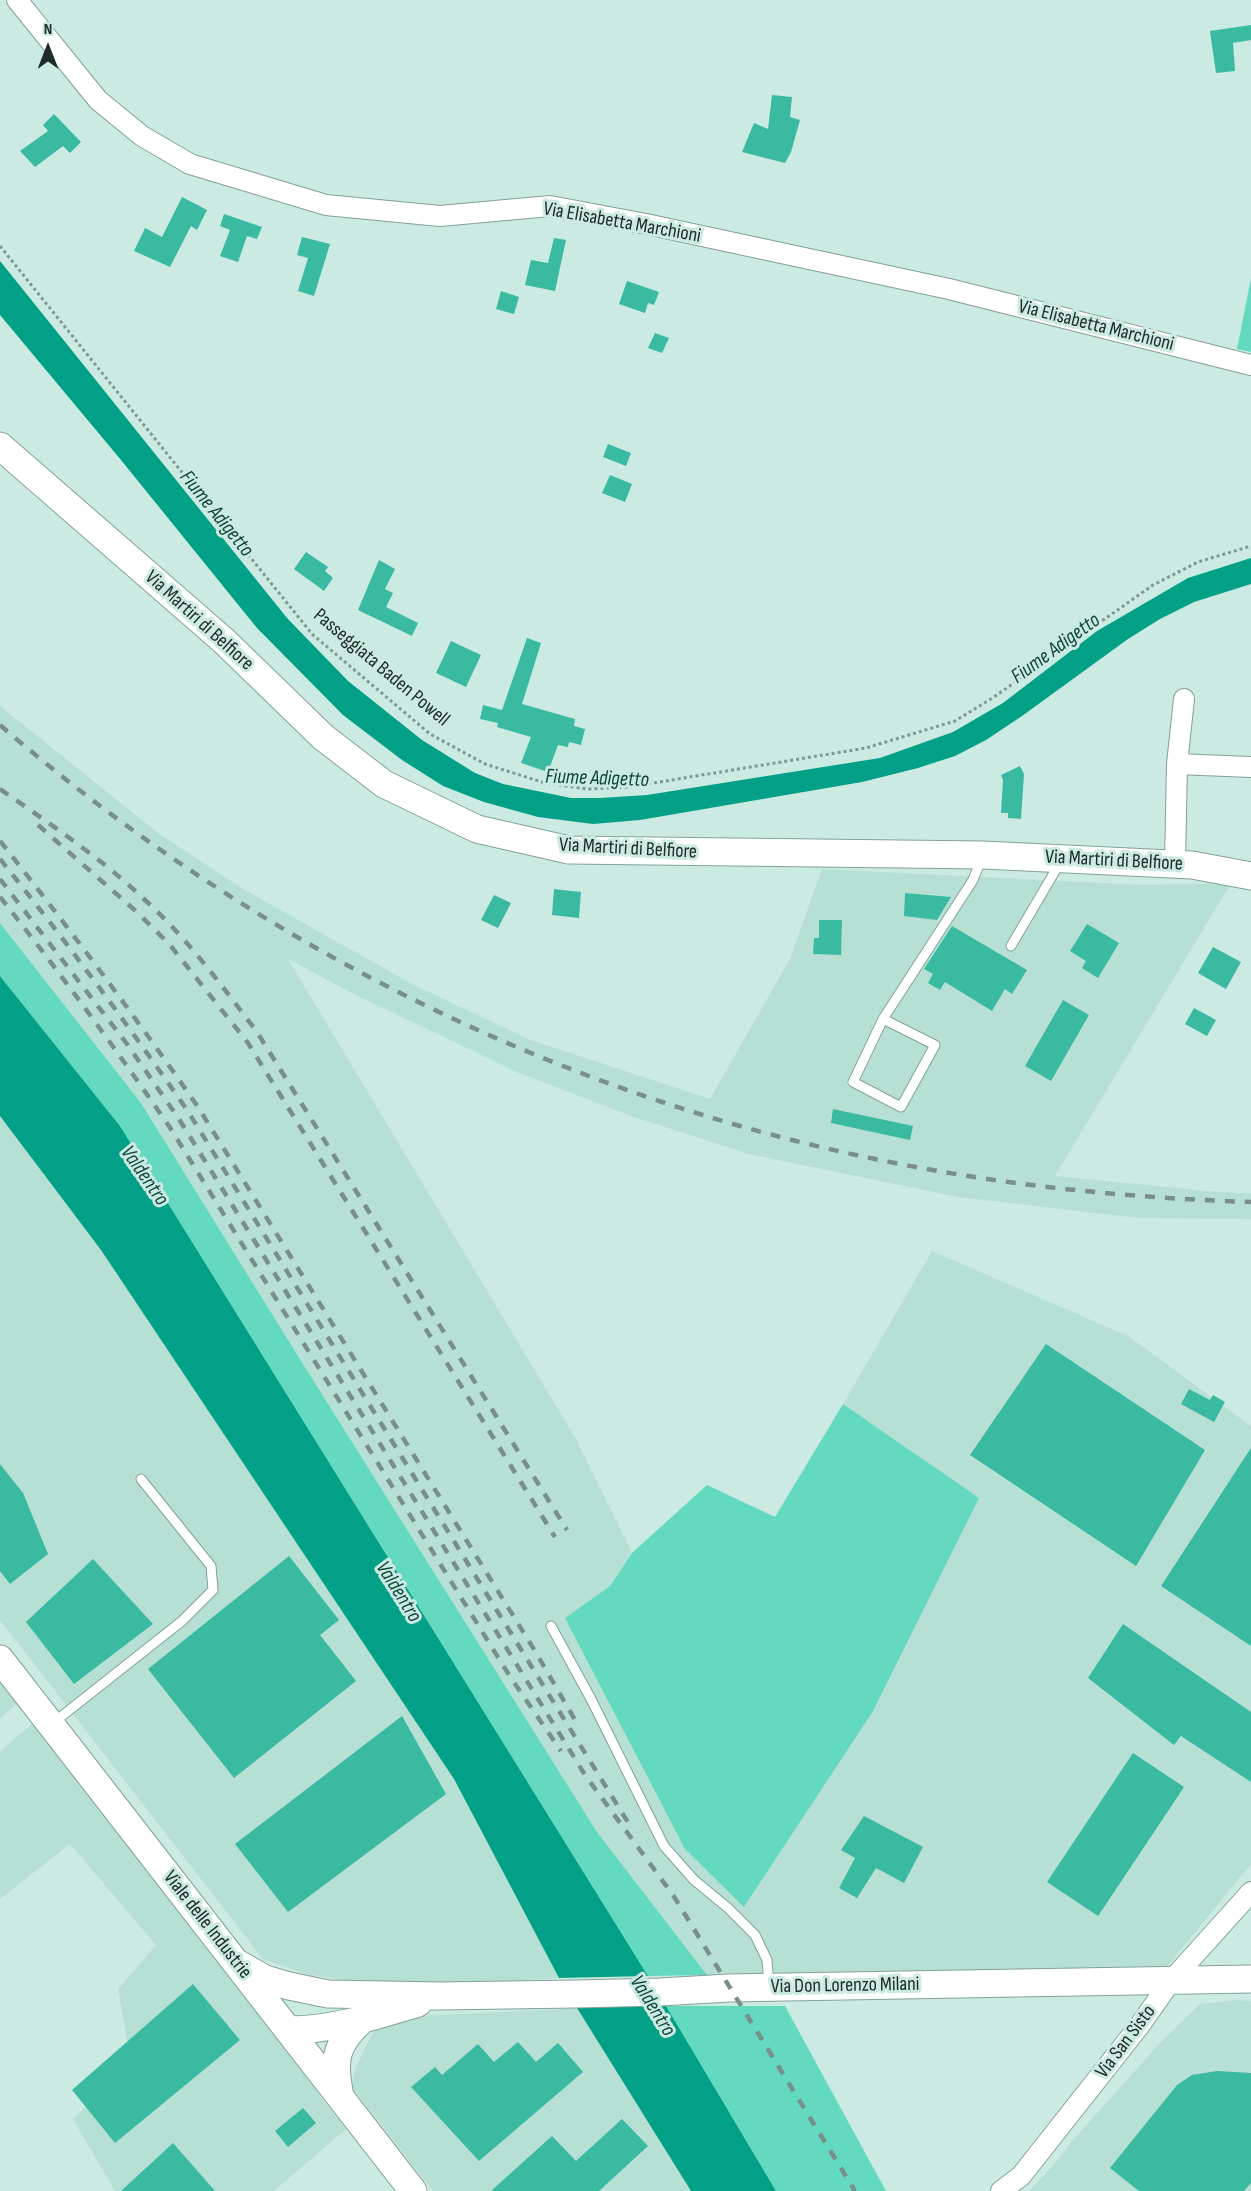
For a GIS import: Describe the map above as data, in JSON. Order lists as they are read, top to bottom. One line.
{"streets":{"main road":["Via Martiri di Belfiore","Viale delle Industrie","Via Don Lorenzo Milani"],"street":["Via Elisabetta Marchioni","Via San Sisto"],"path":["Passeggiata Baden Powell"]},"crossings":[["Viale delle Industrie","Via Don Lorenzo Milani"],["Via Don Lorenzo Milani","Via San Sisto"]],"water":["Fiume Adigetto","Valdentro"],"north":"top"}
